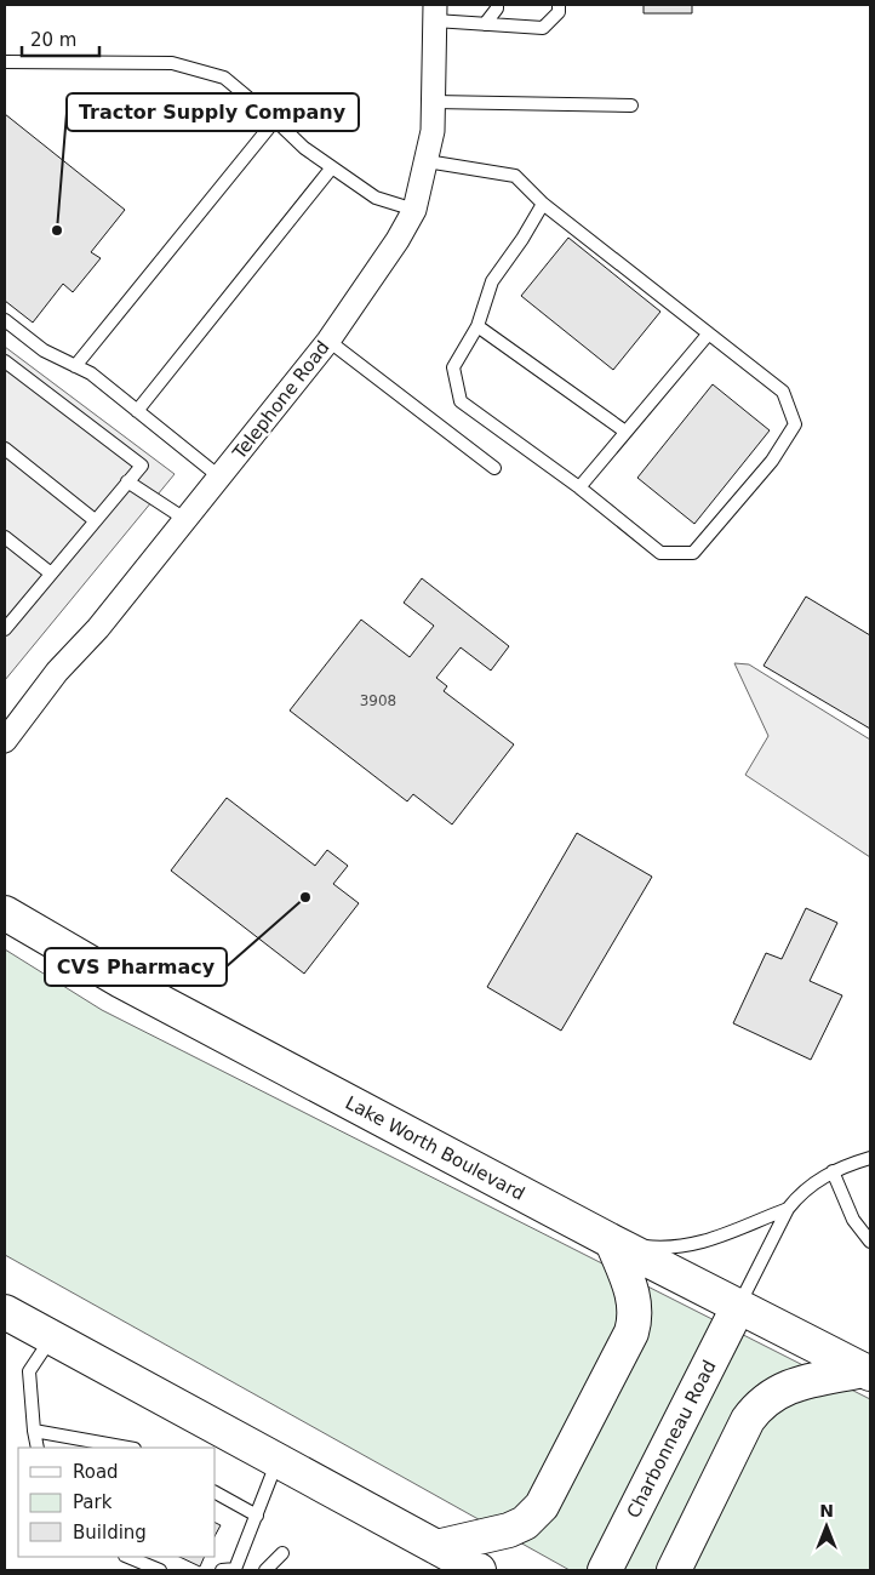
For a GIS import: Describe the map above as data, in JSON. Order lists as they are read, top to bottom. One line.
{"streets":{"main road":["Lake Worth Boulevard","Charbonneau Road"],"street":["Telephone Road"]},"crossings":[["Lake Worth Boulevard","Charbonneau Road"]],"places":["Tractor Supply Company","CVS Pharmacy"],"house_numbers":["3908"],"legend":["Road","Park","Building"],"scale_bar":"20 m","north":"top"}
